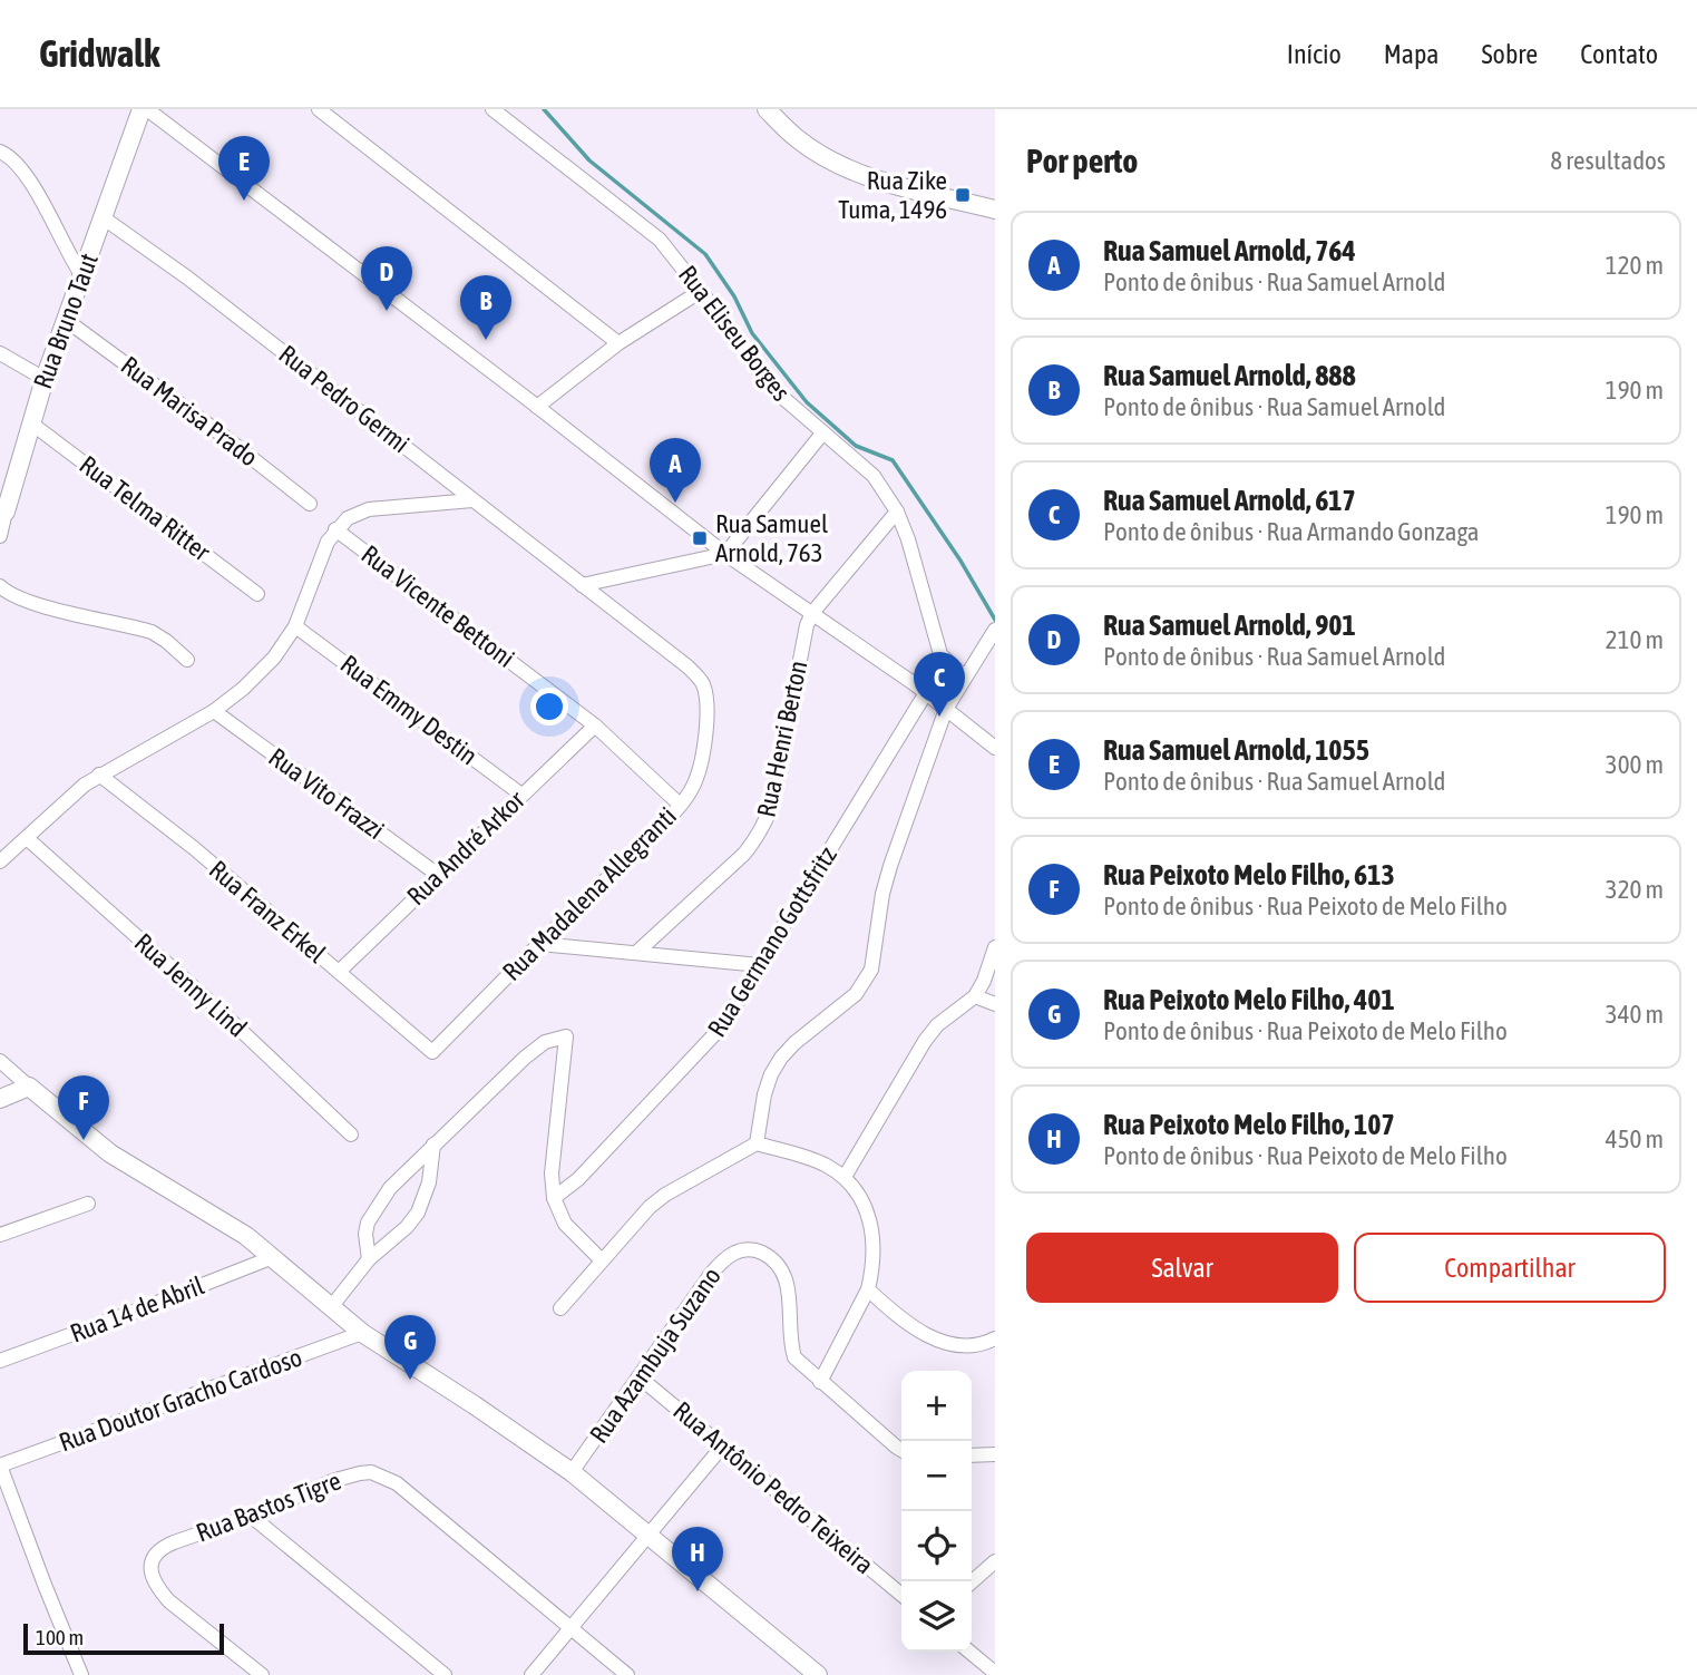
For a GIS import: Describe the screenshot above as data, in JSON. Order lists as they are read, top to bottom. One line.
{"streets":{"street":["Rua Bruno Taut","Rua Eliseu Borges","Rua Pedro Germi","Rua Marisa Prado","Rua Telma Ritter","Rua Vicente Bettoni","Rua Emmy Destin","Rua Henri Berton","Rua Vito Frazzi","Rua André Arkor","Rua Madalena Allegranti","Rua Franz Erkel","Rua Germano Gottsfritz","Rua Jenny Lind","Rua 14 de Abril","Rua Azambuja Suzano","Rua Doutor Gracho Cardoso","Rua Antônio Pedro Teixeira","Rua Bastos Tigre"]},"crossings":[["Rua Bruno Taut","Rua Pedro Germi"],["Rua Bruno Taut","Rua Marisa Prado"],["Rua Bruno Taut","Rua Telma Ritter"],["Rua Eliseu Borges","Rua Germano Gottsfritz"],["Rua Pedro Germi","Rua Madalena Allegranti"],["Rua Vicente Bettoni","Rua André Arkor"],["Rua Vicente Bettoni","Rua Madalena Allegranti"],["Rua Emmy Destin","Rua André Arkor"],["Rua Vito Frazzi","Rua André Arkor"],["Rua André Arkor","Rua Franz Erkel"],["Rua Madalena Allegranti","Rua Franz Erkel"],["Rua Azambuja Suzano","Rua Antônio Pedro Teixeira"]],"places":{"transit":["Rua Zike Tuma, 1496","Rua Samuel Arnold, 763"]},"scale_bar":"100 m","page":{"header":"Gridwalk","nav":["Início","Mapa","Sobre","Contato"],"heading":["Por perto","8 resultados"],"pins":["E","D","B","A","C","F","G","H"],"list":[{"mark":"A","name":"Rua Samuel Arnold, 764","note":"Ponto de ônibus · Rua Samuel Arnold","value":"120 m"},{"mark":"B","name":"Rua Samuel Arnold, 888","note":"Ponto de ônibus · Rua Samuel Arnold","value":"190 m"},{"mark":"C","name":"Rua Samuel Arnold, 617","note":"Ponto de ônibus · Rua Armando Gonzaga","value":"190 m"},{"mark":"D","name":"Rua Samuel Arnold, 901","note":"Ponto de ônibus · Rua Samuel Arnold","value":"210 m"},{"mark":"E","name":"Rua Samuel Arnold, 1055","note":"Ponto de ônibus · Rua Samuel Arnold","value":"300 m"},{"mark":"F","name":"Rua Peixoto Melo Filho, 613","note":"Ponto de ônibus · Rua Peixoto de Melo Filho","value":"320 m"},{"mark":"G","name":"Rua Peixoto Melo Filho, 401","note":"Ponto de ônibus · Rua Peixoto de Melo Filho","value":"340 m"},{"mark":"H","name":"Rua Peixoto Melo Filho, 107","note":"Ponto de ônibus · Rua Peixoto de Melo Filho","value":"450 m"}],"buttons":["Salvar","Compartilhar"],"map_buttons":["+","−"],"scale":"100 m"}}
